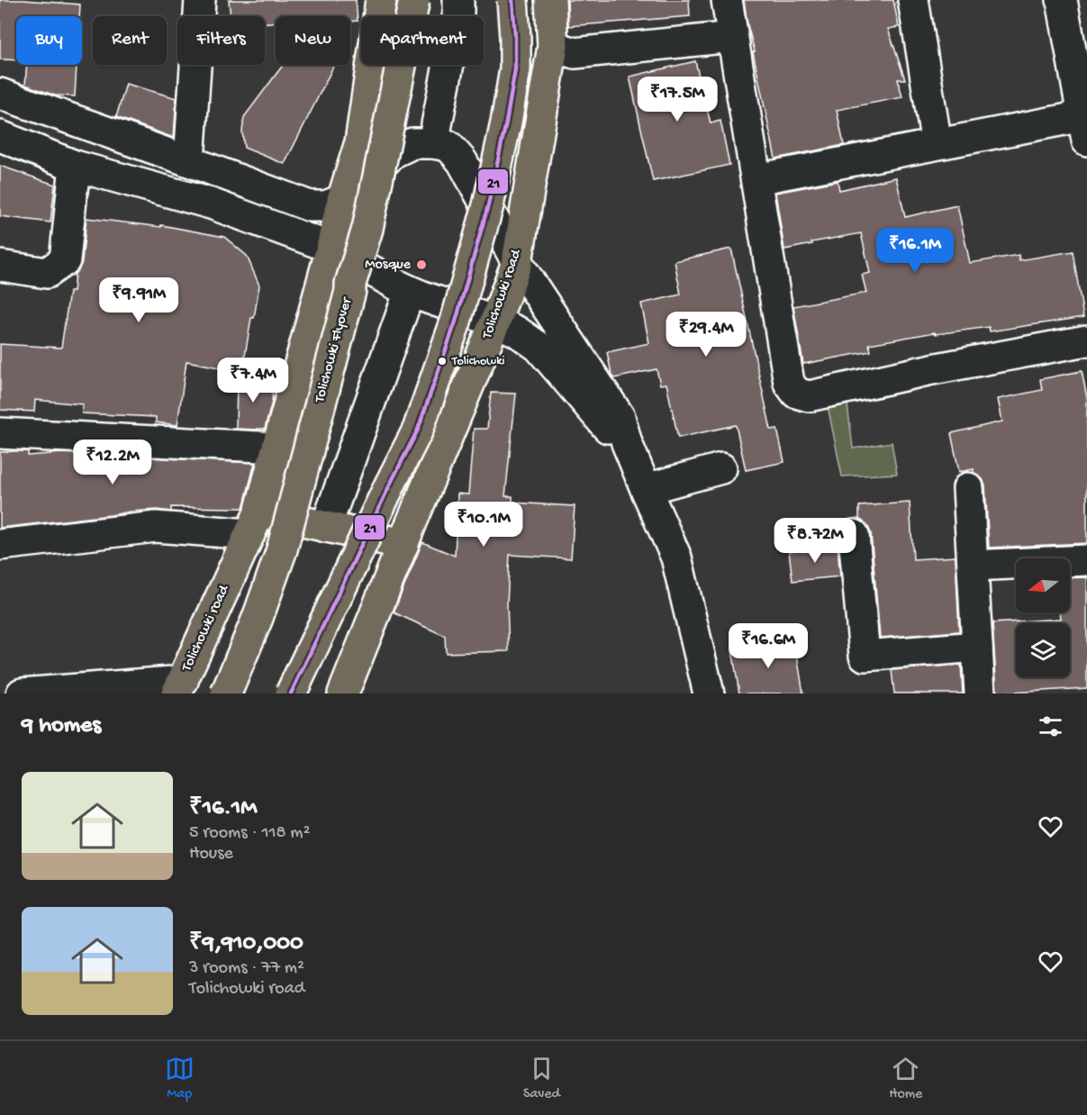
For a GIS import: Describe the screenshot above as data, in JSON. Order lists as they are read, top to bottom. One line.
{"streets":{"main road":["Tolichowki road","Tolichowki Flyover"]},"places":["Mosque","Tolichowki"],"lines":["transit line 21"],"north":"left","page":{"chip":["Buy","Rent","Filters","New","Apartment"],"price":["₹17.5M","₹16.1M","₹9.91M","₹29.4M","₹7.4M","₹12.2M","₹10.1M","₹8.72M","₹16.6M"],"heading":"9 homes","list":[{"name":"₹16.1M","note":"5 rooms · 118 m² · House"},{"name":"₹9,910,000","note":"3 rooms · 77 m² · Tolichowki road"}],"tabs":["Map","Saved","Home"]}}
